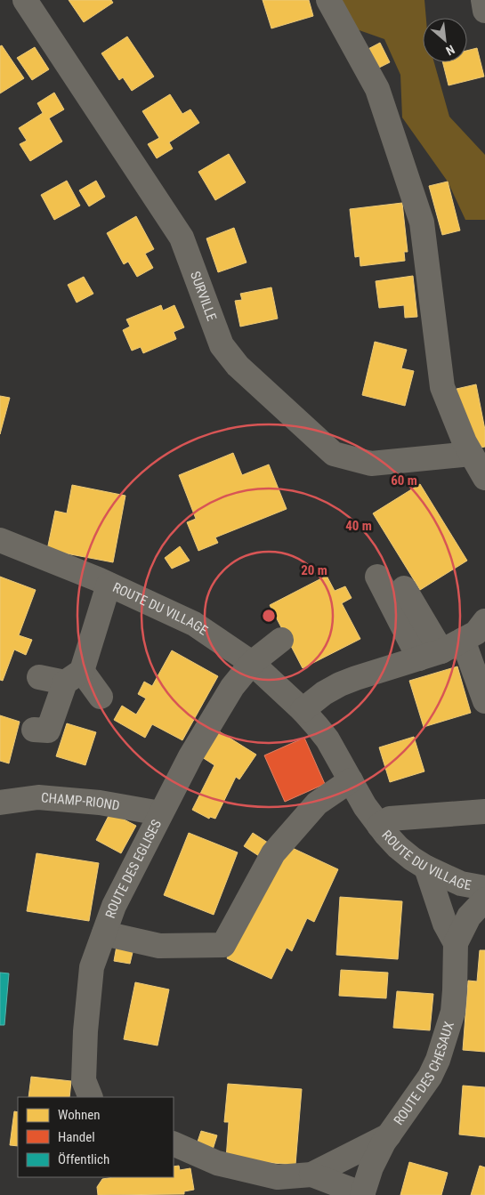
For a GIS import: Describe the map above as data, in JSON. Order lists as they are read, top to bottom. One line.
{"streets":{"street":["SURVILLE","ROUTE DU VILLAGE","CHAMP-RIOND","ROUTE DES EGLISES","ROUTE DES CHESAUX"]},"crossings":[["ROUTE DU VILLAGE","ROUTE DES EGLISES"],["ROUTE DU VILLAGE","ROUTE DES CHESAUX"],["CHAMP-RIOND","ROUTE DES EGLISES"]],"legend":["Wohnen","Handel","Öffentlich"],"north":"bottom right","rings":["60 m","40 m","20 m"]}
